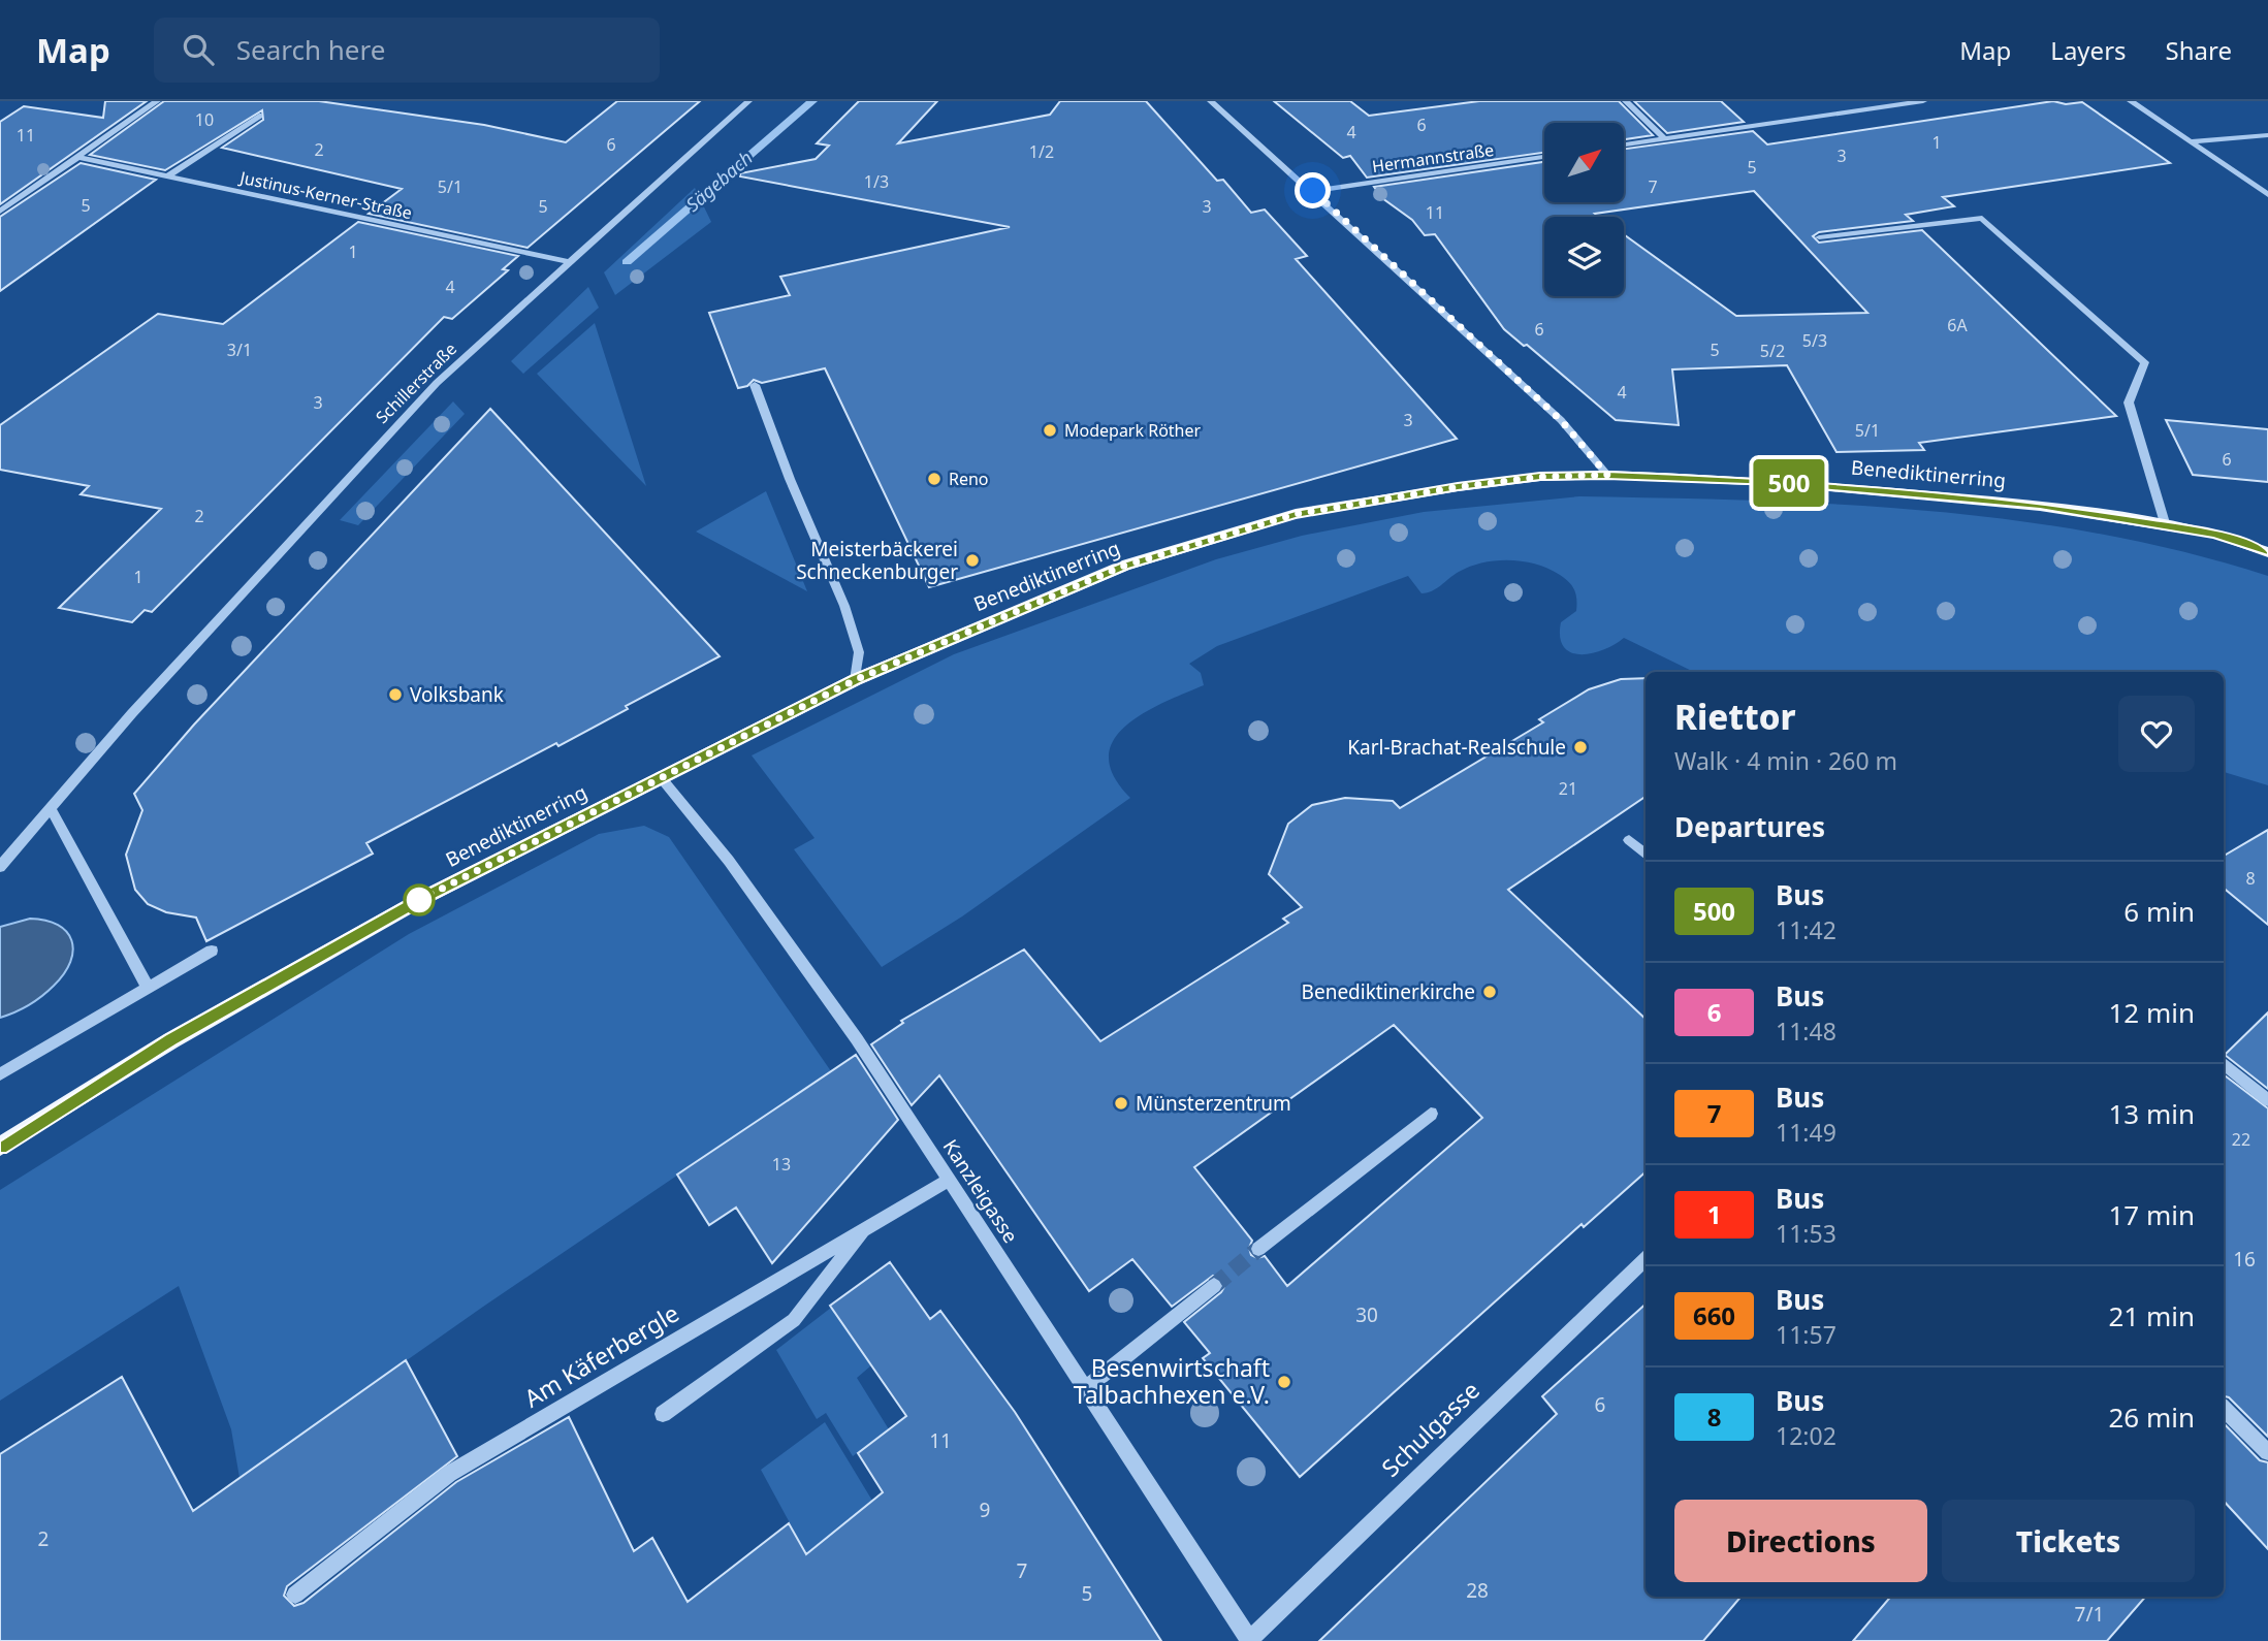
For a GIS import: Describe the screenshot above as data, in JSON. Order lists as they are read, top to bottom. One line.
{"streets":{"main road":["Benediktinerring"],"street":["Hermannstraße","Justinus-Kerner-Straße","Schillerstraße","Kanzleigasse","Am Käferbergle","Schulgasse"]},"crossings":[["Justinus-Kerner-Straße","Schillerstraße"],["Benediktinerring","Kanzleigasse"],["Kanzleigasse","Am Käferbergle"],["Kanzleigasse","Schulgasse"]],"water":["Sägebach"],"places":["Modepark Röther","Reno","Meisterbäckerei Schneckenburger","Volksbank","Karl-Brachat-Realschule","Benediktinerkirche","Münsterzentrum","Besenwirtschaft Talbachhexen e.V."],"lines":["bus line 500"],"house_numbers":["10","6","4","11","1","6","2","1/2","3","5","1/3","5/1","7","5","5","3","11","1","4","6A","6","5/3","3/1","5","5/2","4","3","3","5/1","6","2","1","21","8","22","13","16","30","6","11","9","2","7","28","5","7/1"],"north":"top right","page":{"header":"Map","search":"Search here","nav":["Map","Layers","Share"],"on_map":"500","heading":[["Riettor","Walk · 4 min · 260 m"],"Departures"],"list":[{"mark":"500","name":"Bus","note":"11:42","value":"6 min"},{"mark":"6","name":"Bus","note":"11:48","value":"12 min"},{"mark":"7","name":"Bus","note":"11:49","value":"13 min"},{"mark":"1","name":"Bus","note":"11:53","value":"17 min"},{"mark":"660","name":"Bus","note":"11:57","value":"21 min"},{"mark":"8","name":"Bus","note":"12:02","value":"26 min"}],"buttons":["Directions","Tickets"]}}
